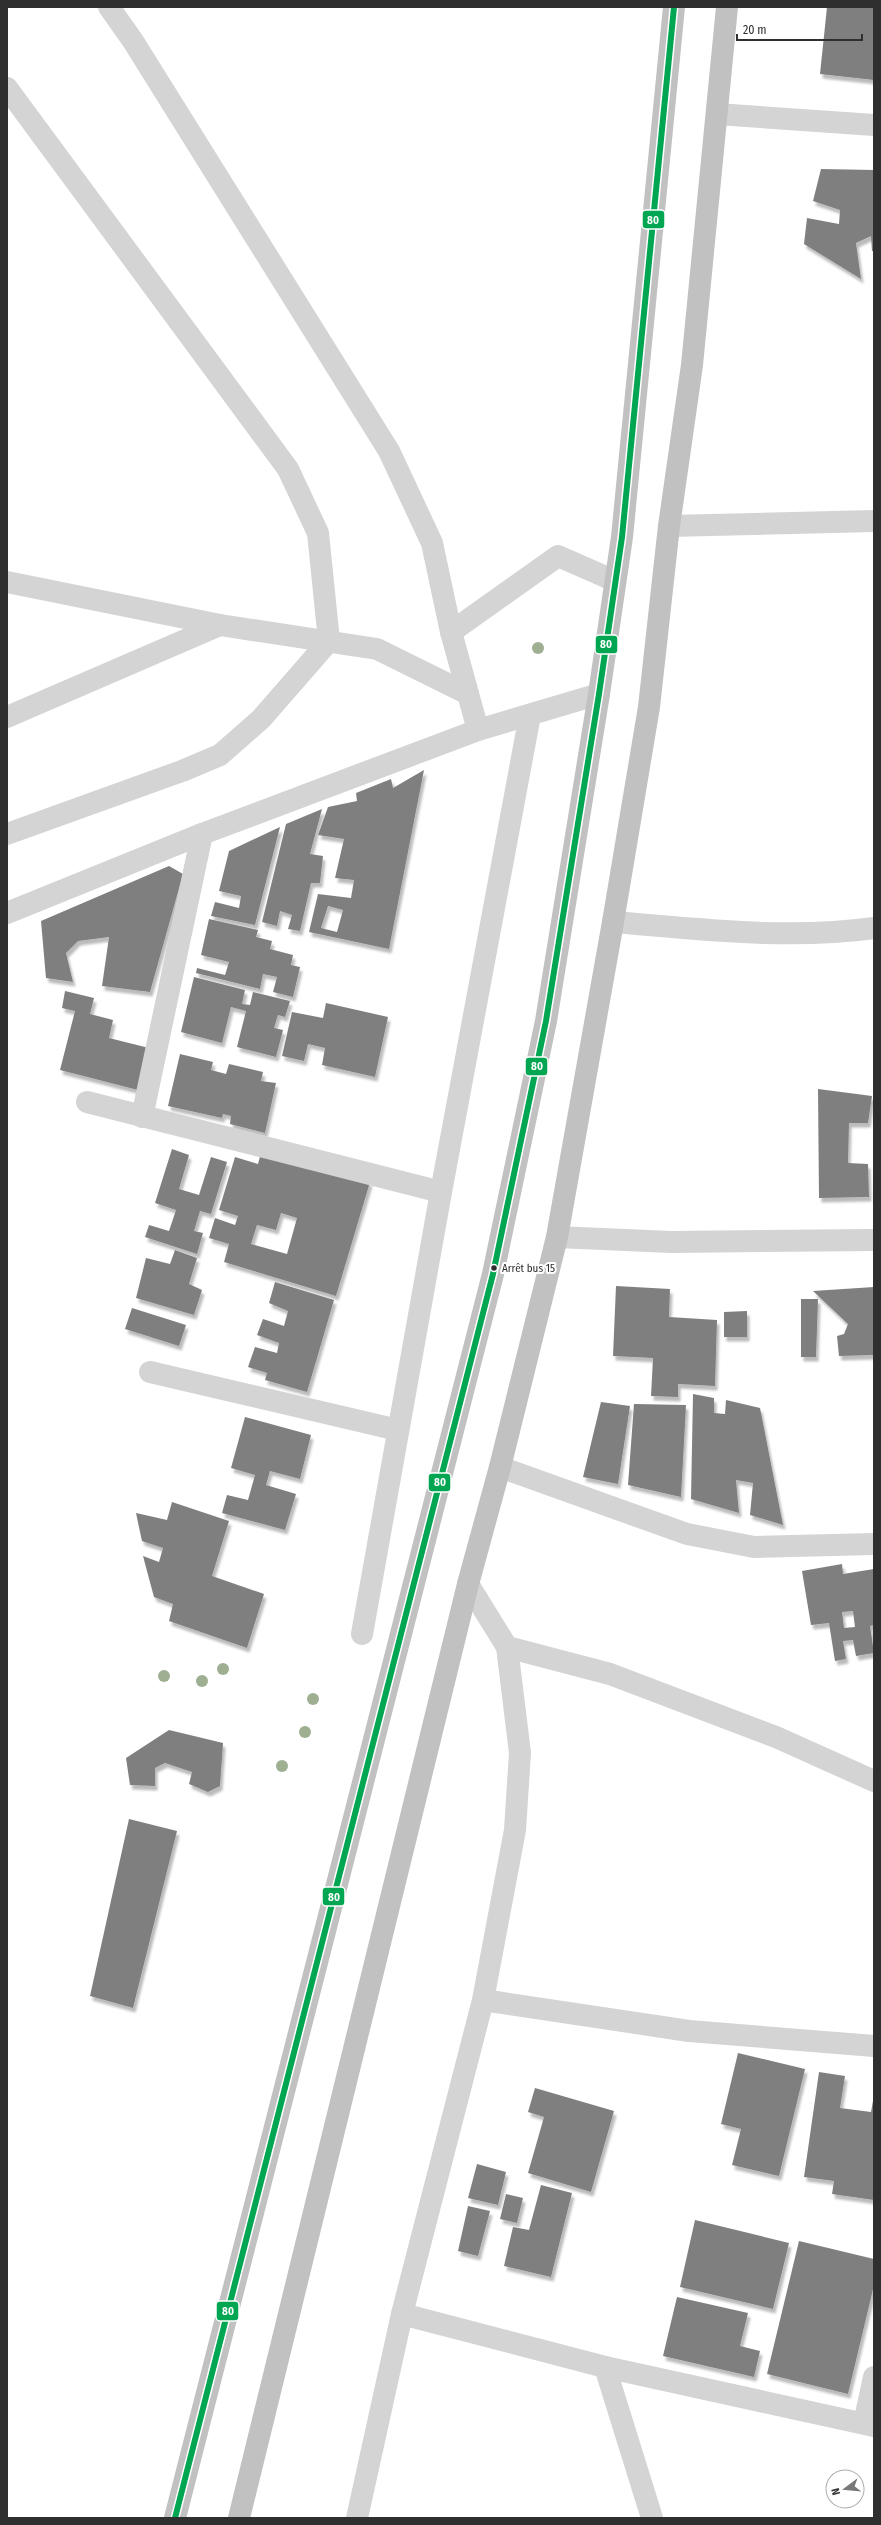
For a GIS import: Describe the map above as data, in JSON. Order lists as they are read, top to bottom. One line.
{"places":["Arrêt bus 15"],"lines":["transit line 80"],"scale_bar":"20 m","north":"left"}
